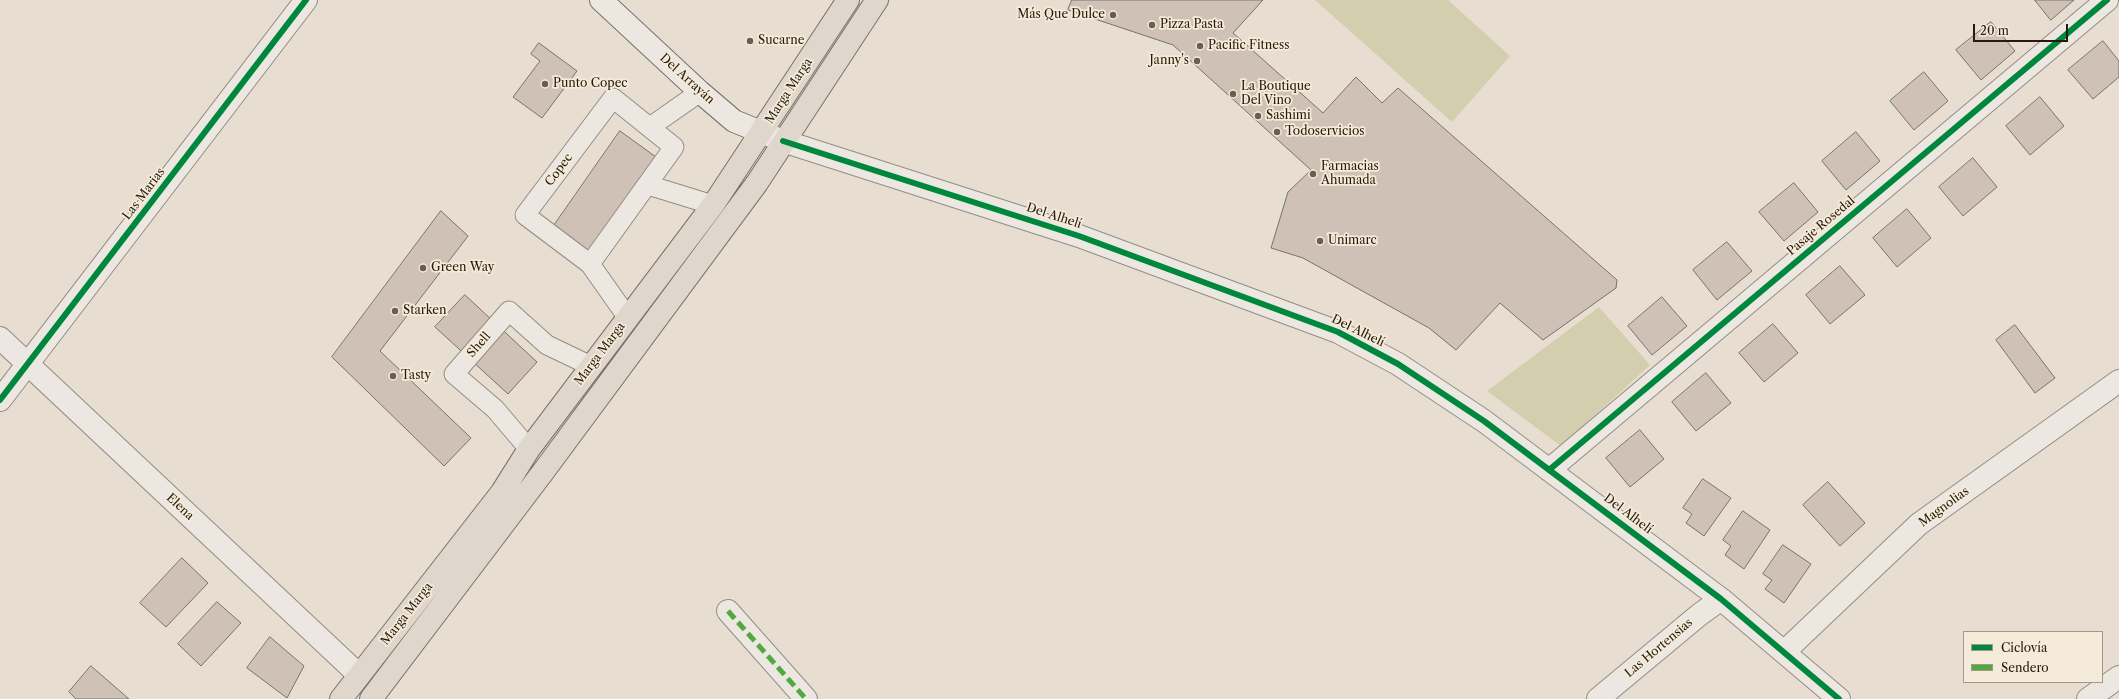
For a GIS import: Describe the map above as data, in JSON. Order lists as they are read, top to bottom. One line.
{"streets":{"main road":["Marga Marga"],"street":["Del Arrayán","Las Marias","Del Alhelí","Pasaje Rosedal","Elena","Magnolias","Las Hortensias"],"lane":["Copec","Shell"]},"crossings":[["Del Arrayán","Marga Marga"],["Del Arrayán","Del Alhelí"],["Marga Marga","Copec"],["Marga Marga","Del Alhelí"],["Marga Marga","Shell"],["Marga Marga","Elena"],["Las Marias","Elena"],["Del Alhelí","Pasaje Rosedal"],["Del Alhelí","Magnolias"],["Del Alhelí","Las Hortensias"]],"places":["Más Que Dulce","Pizza Pasta","Sucarne","Pacific Fitness","Janny's","Punto Copec","La Boutique Del Vino","Sashimi","Todoservicios","Farmacias Ahumada","Unimarc","Green Way","Starken","Tasty"],"legend":["Ciclovía","Sendero"],"scale_bar":"20 m"}
